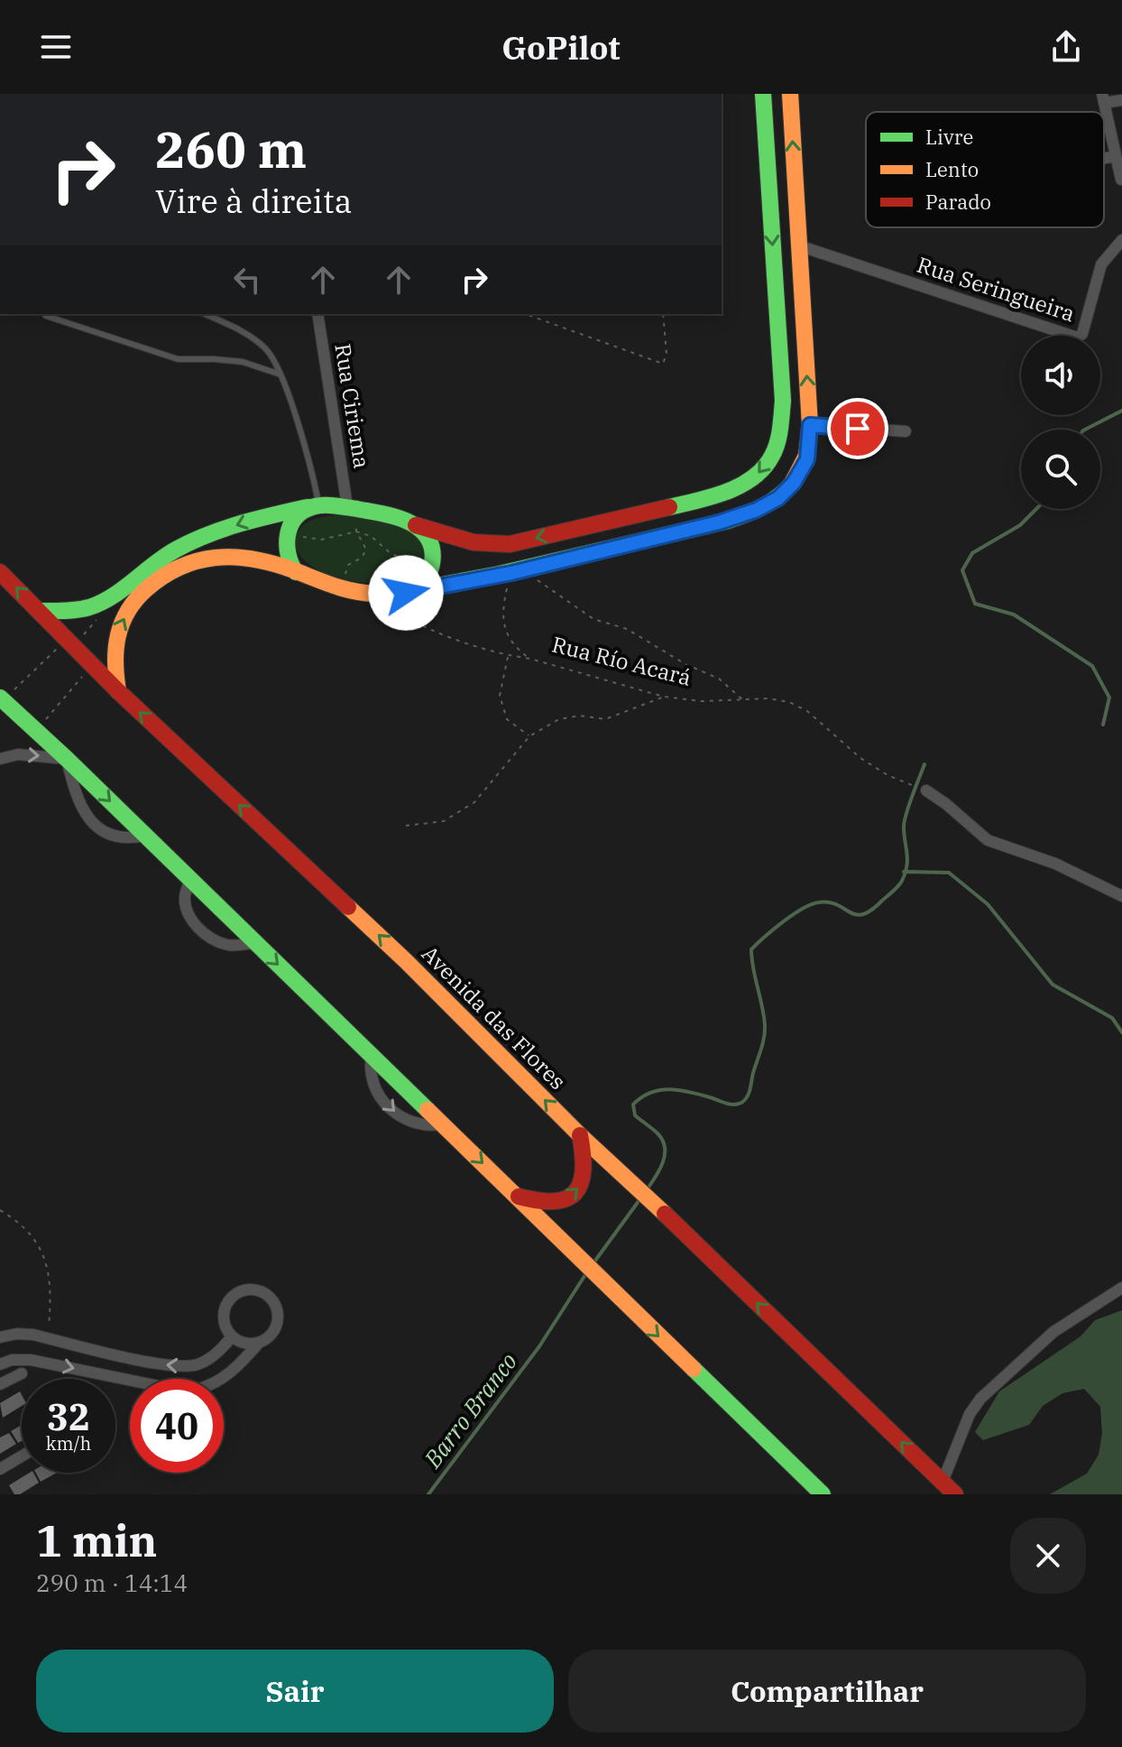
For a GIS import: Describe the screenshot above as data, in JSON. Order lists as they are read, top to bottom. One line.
{"streets":{"main road":["Avenida das Flores"],"street":["Rua Seringueira","Rua Ciriema"],"path":["Rua Río Acará"]},"water":["Barro Branco"],"legend":["Livre","Lento","Parado"],"page":{"header":"GoPilot","turn":["260 m","Vire à direita"],"speed":"32 km/h","limit":"40","heading":["1 min","290 m · 14:14"],"buttons":["Sair","Compartilhar"]}}
